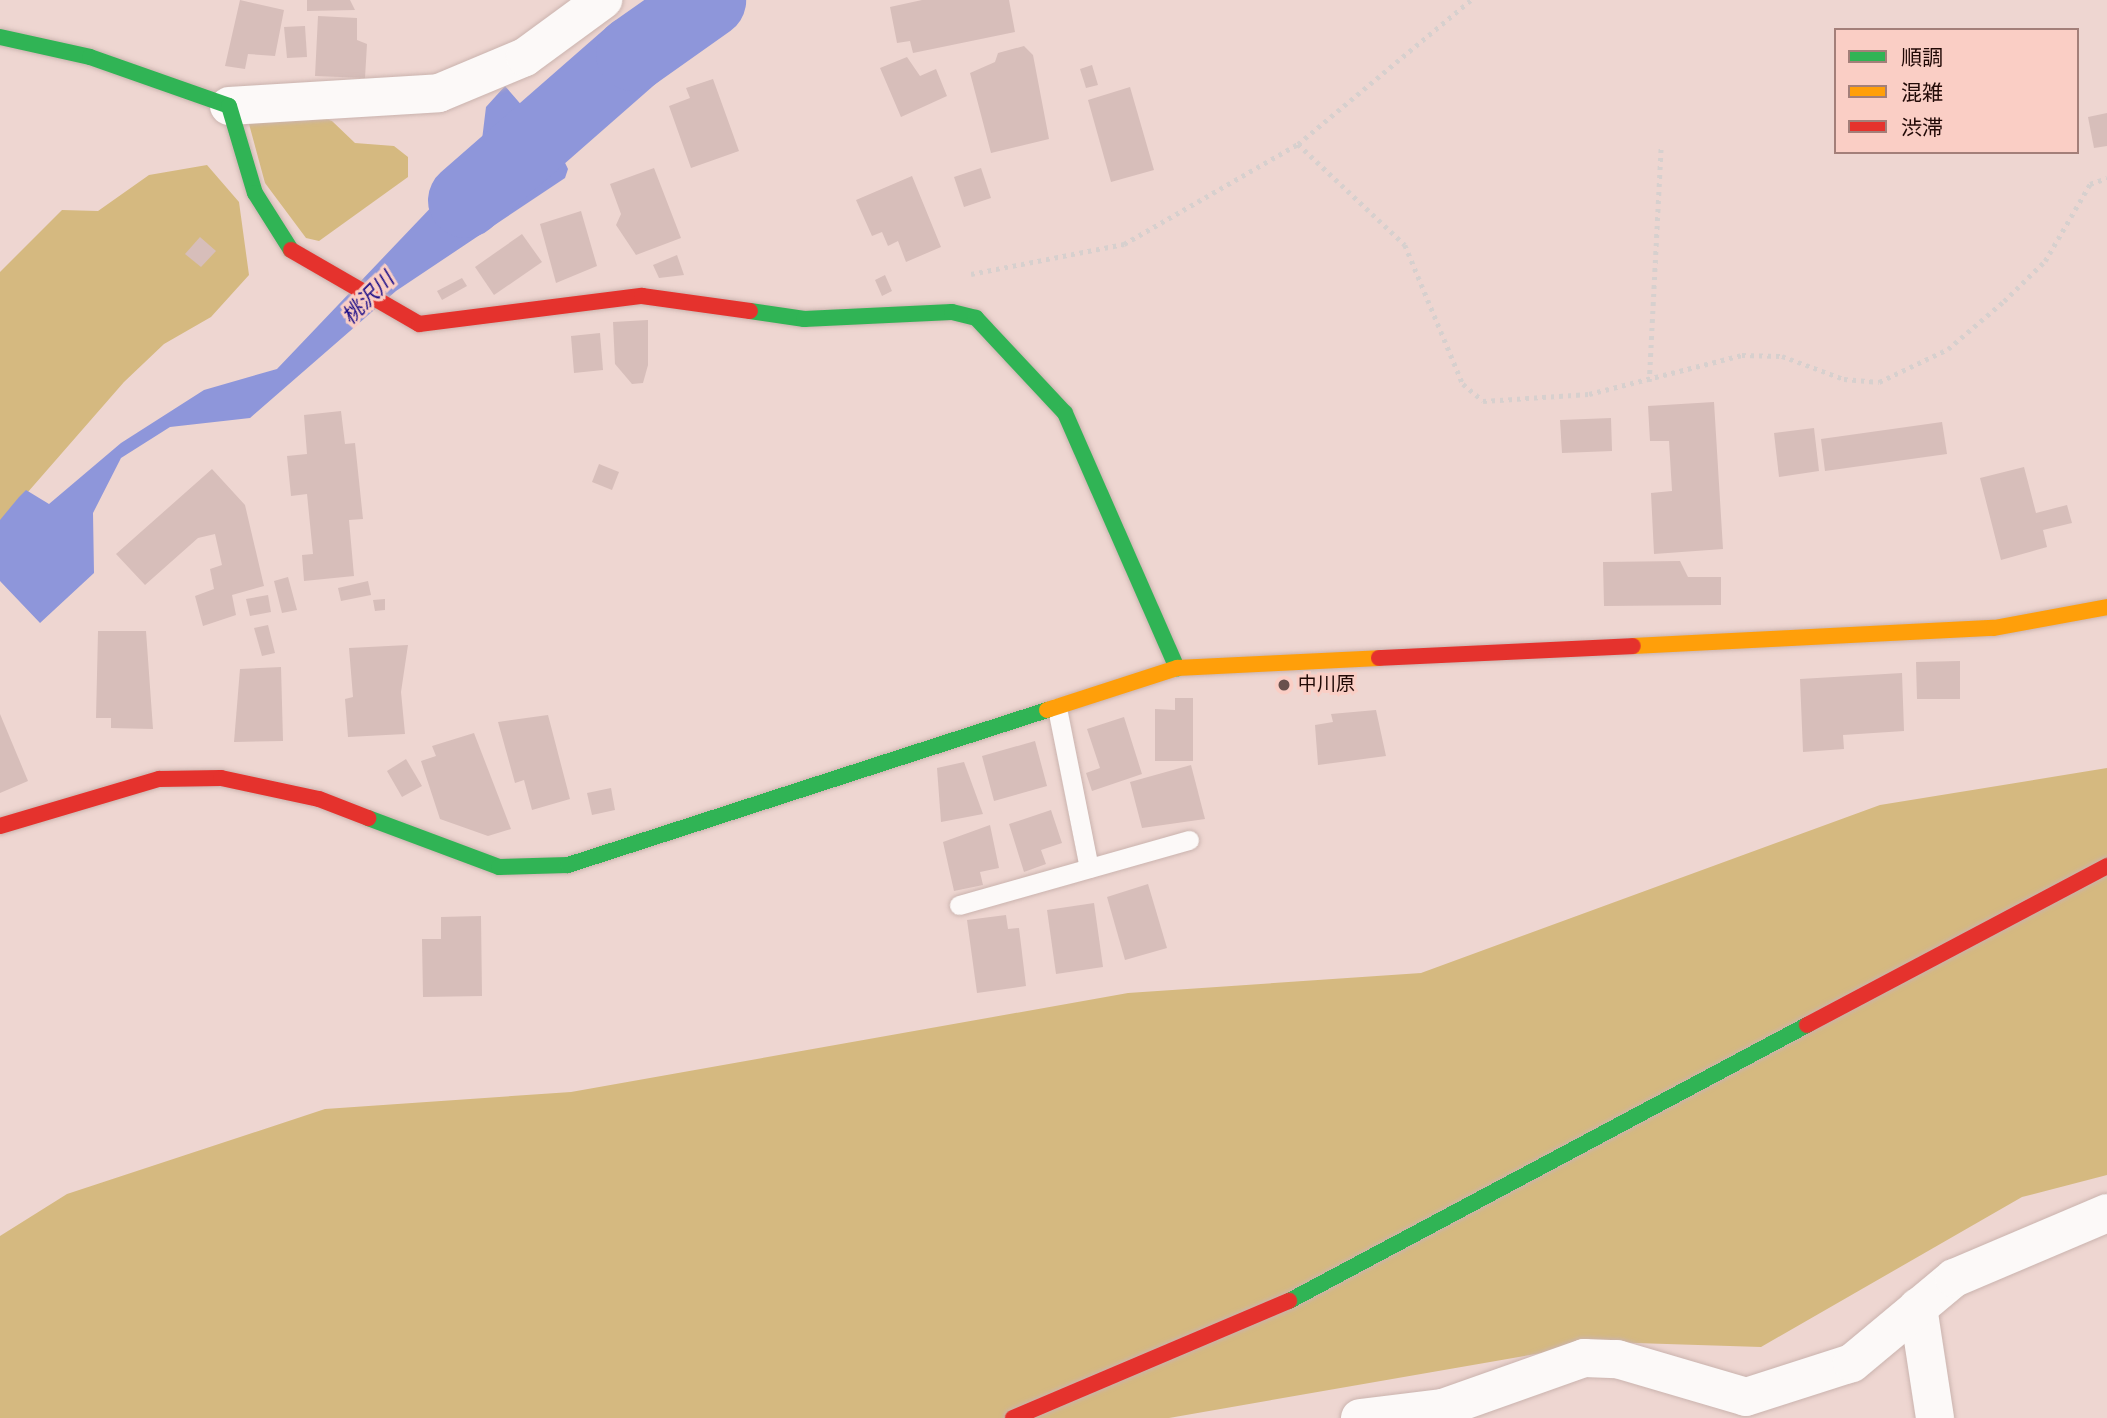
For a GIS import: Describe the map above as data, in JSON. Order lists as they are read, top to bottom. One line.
{"water":["桃沢川"],"places":["中川原"],"legend":["順調","混雑","渋滞"]}
